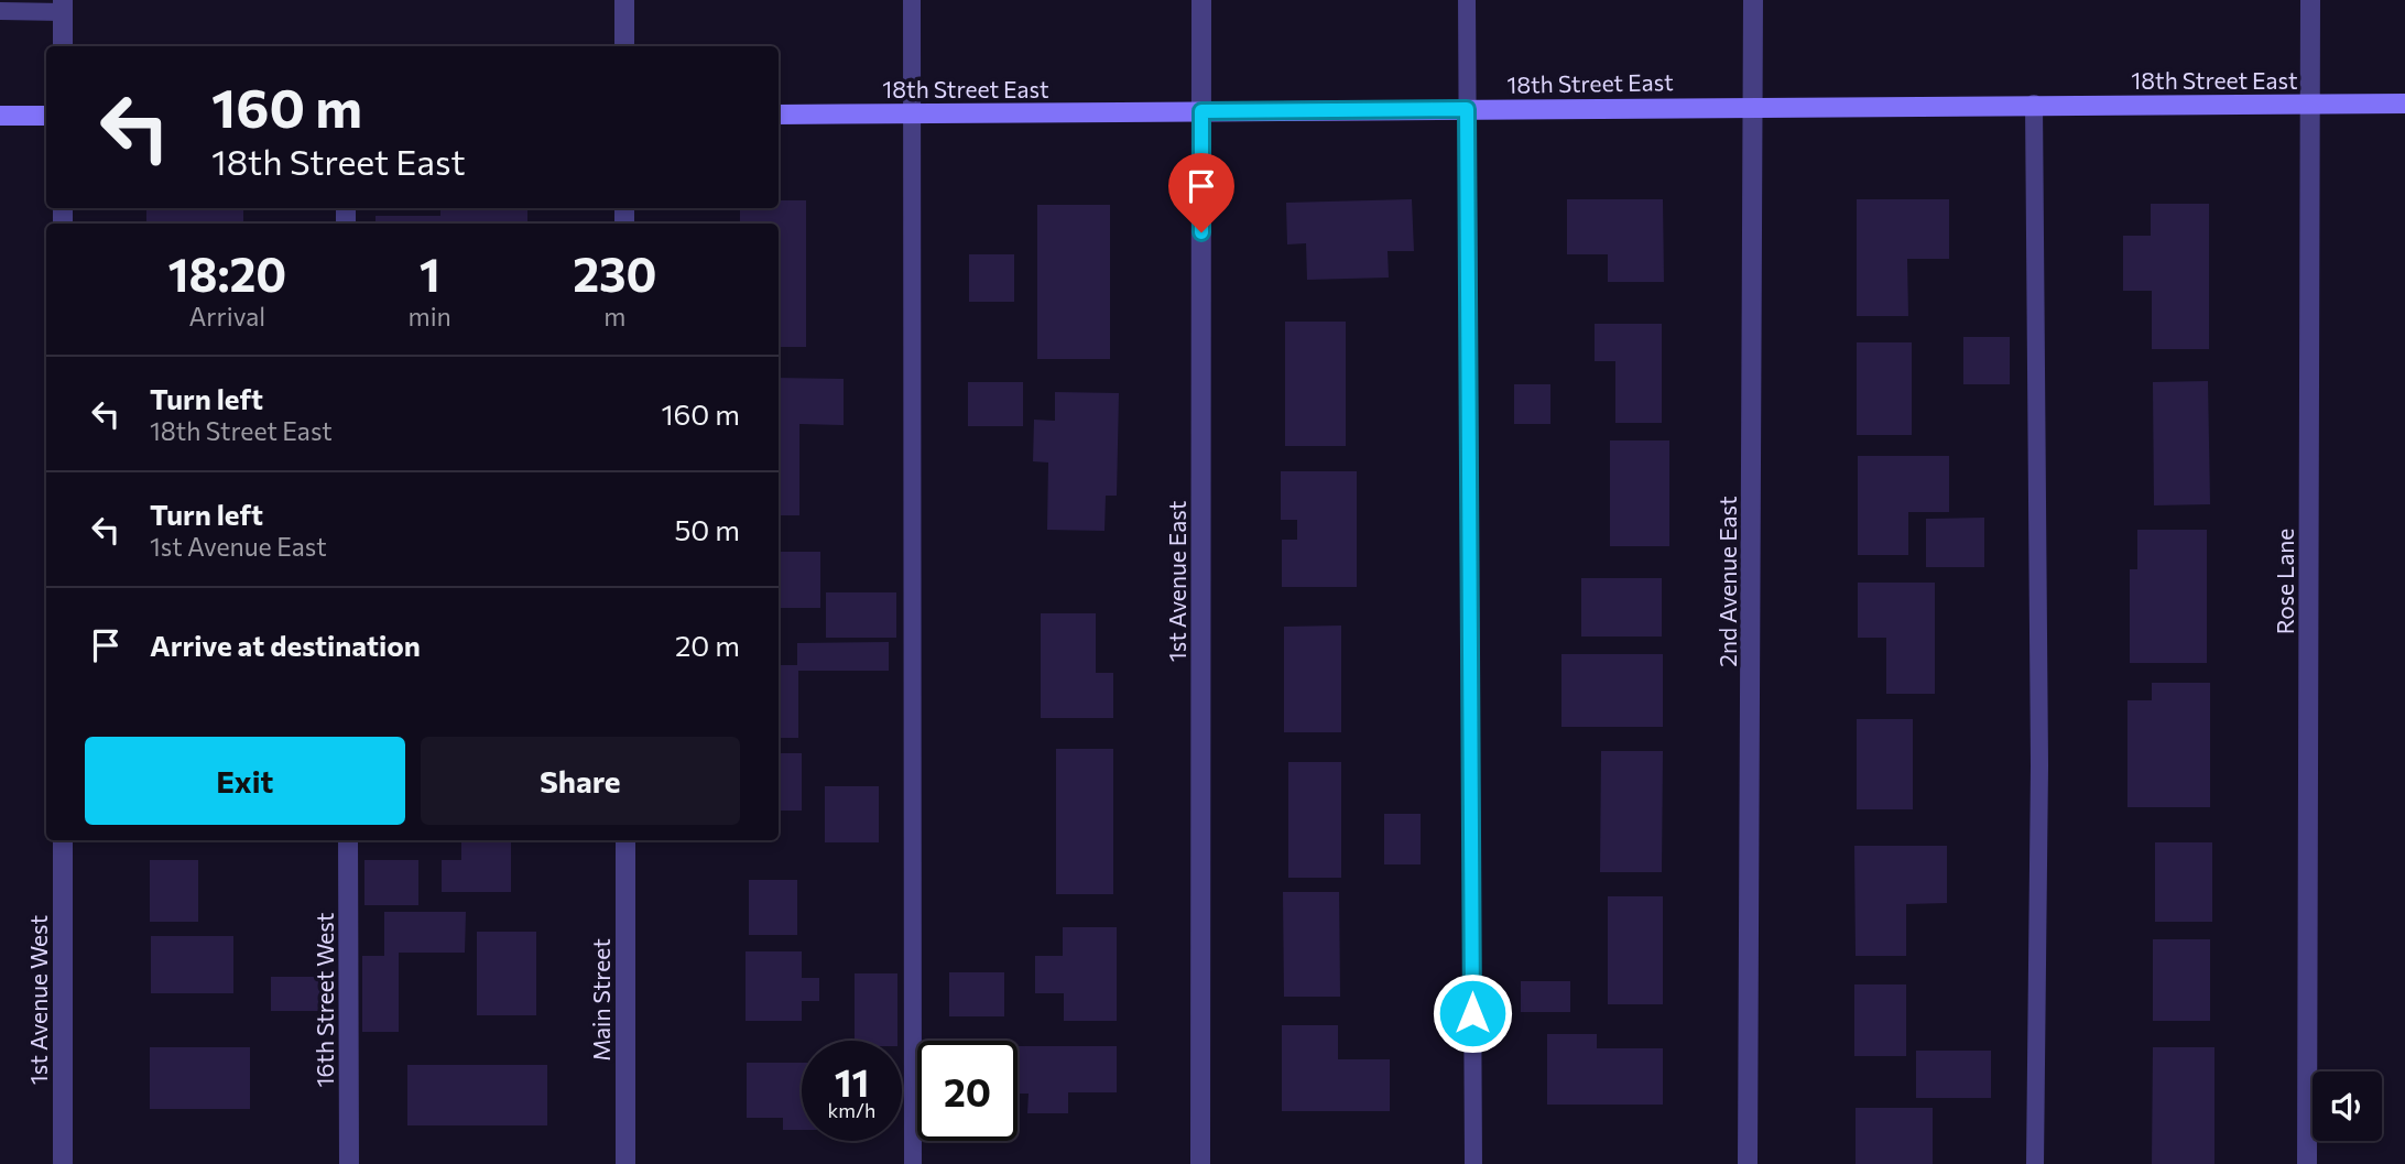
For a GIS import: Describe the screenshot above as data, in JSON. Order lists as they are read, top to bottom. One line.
{"streets":{"street":["18th Street East","1st Avenue East","2nd Avenue East","Rose Lane","1st Avenue West","16th Street West","Main Street"]},"crossings":[["18th Street East","1st Avenue East"],["18th Street East","2nd Avenue East"],["18th Street East","Rose Lane"]],"page":{"turn":["160 m","18th Street East"],"eta":["18:20","Arrival","1","min","230","m"],"list":[{"name":"Turn left","note":"18th Street East","value":"160 m"},{"name":"Turn left","note":"1st Avenue East","value":"50 m"},{"name":"Arrive at destination","value":"20 m"}],"buttons":["Exit","Share"],"speed":"11 km/h","limit":"20"}}
